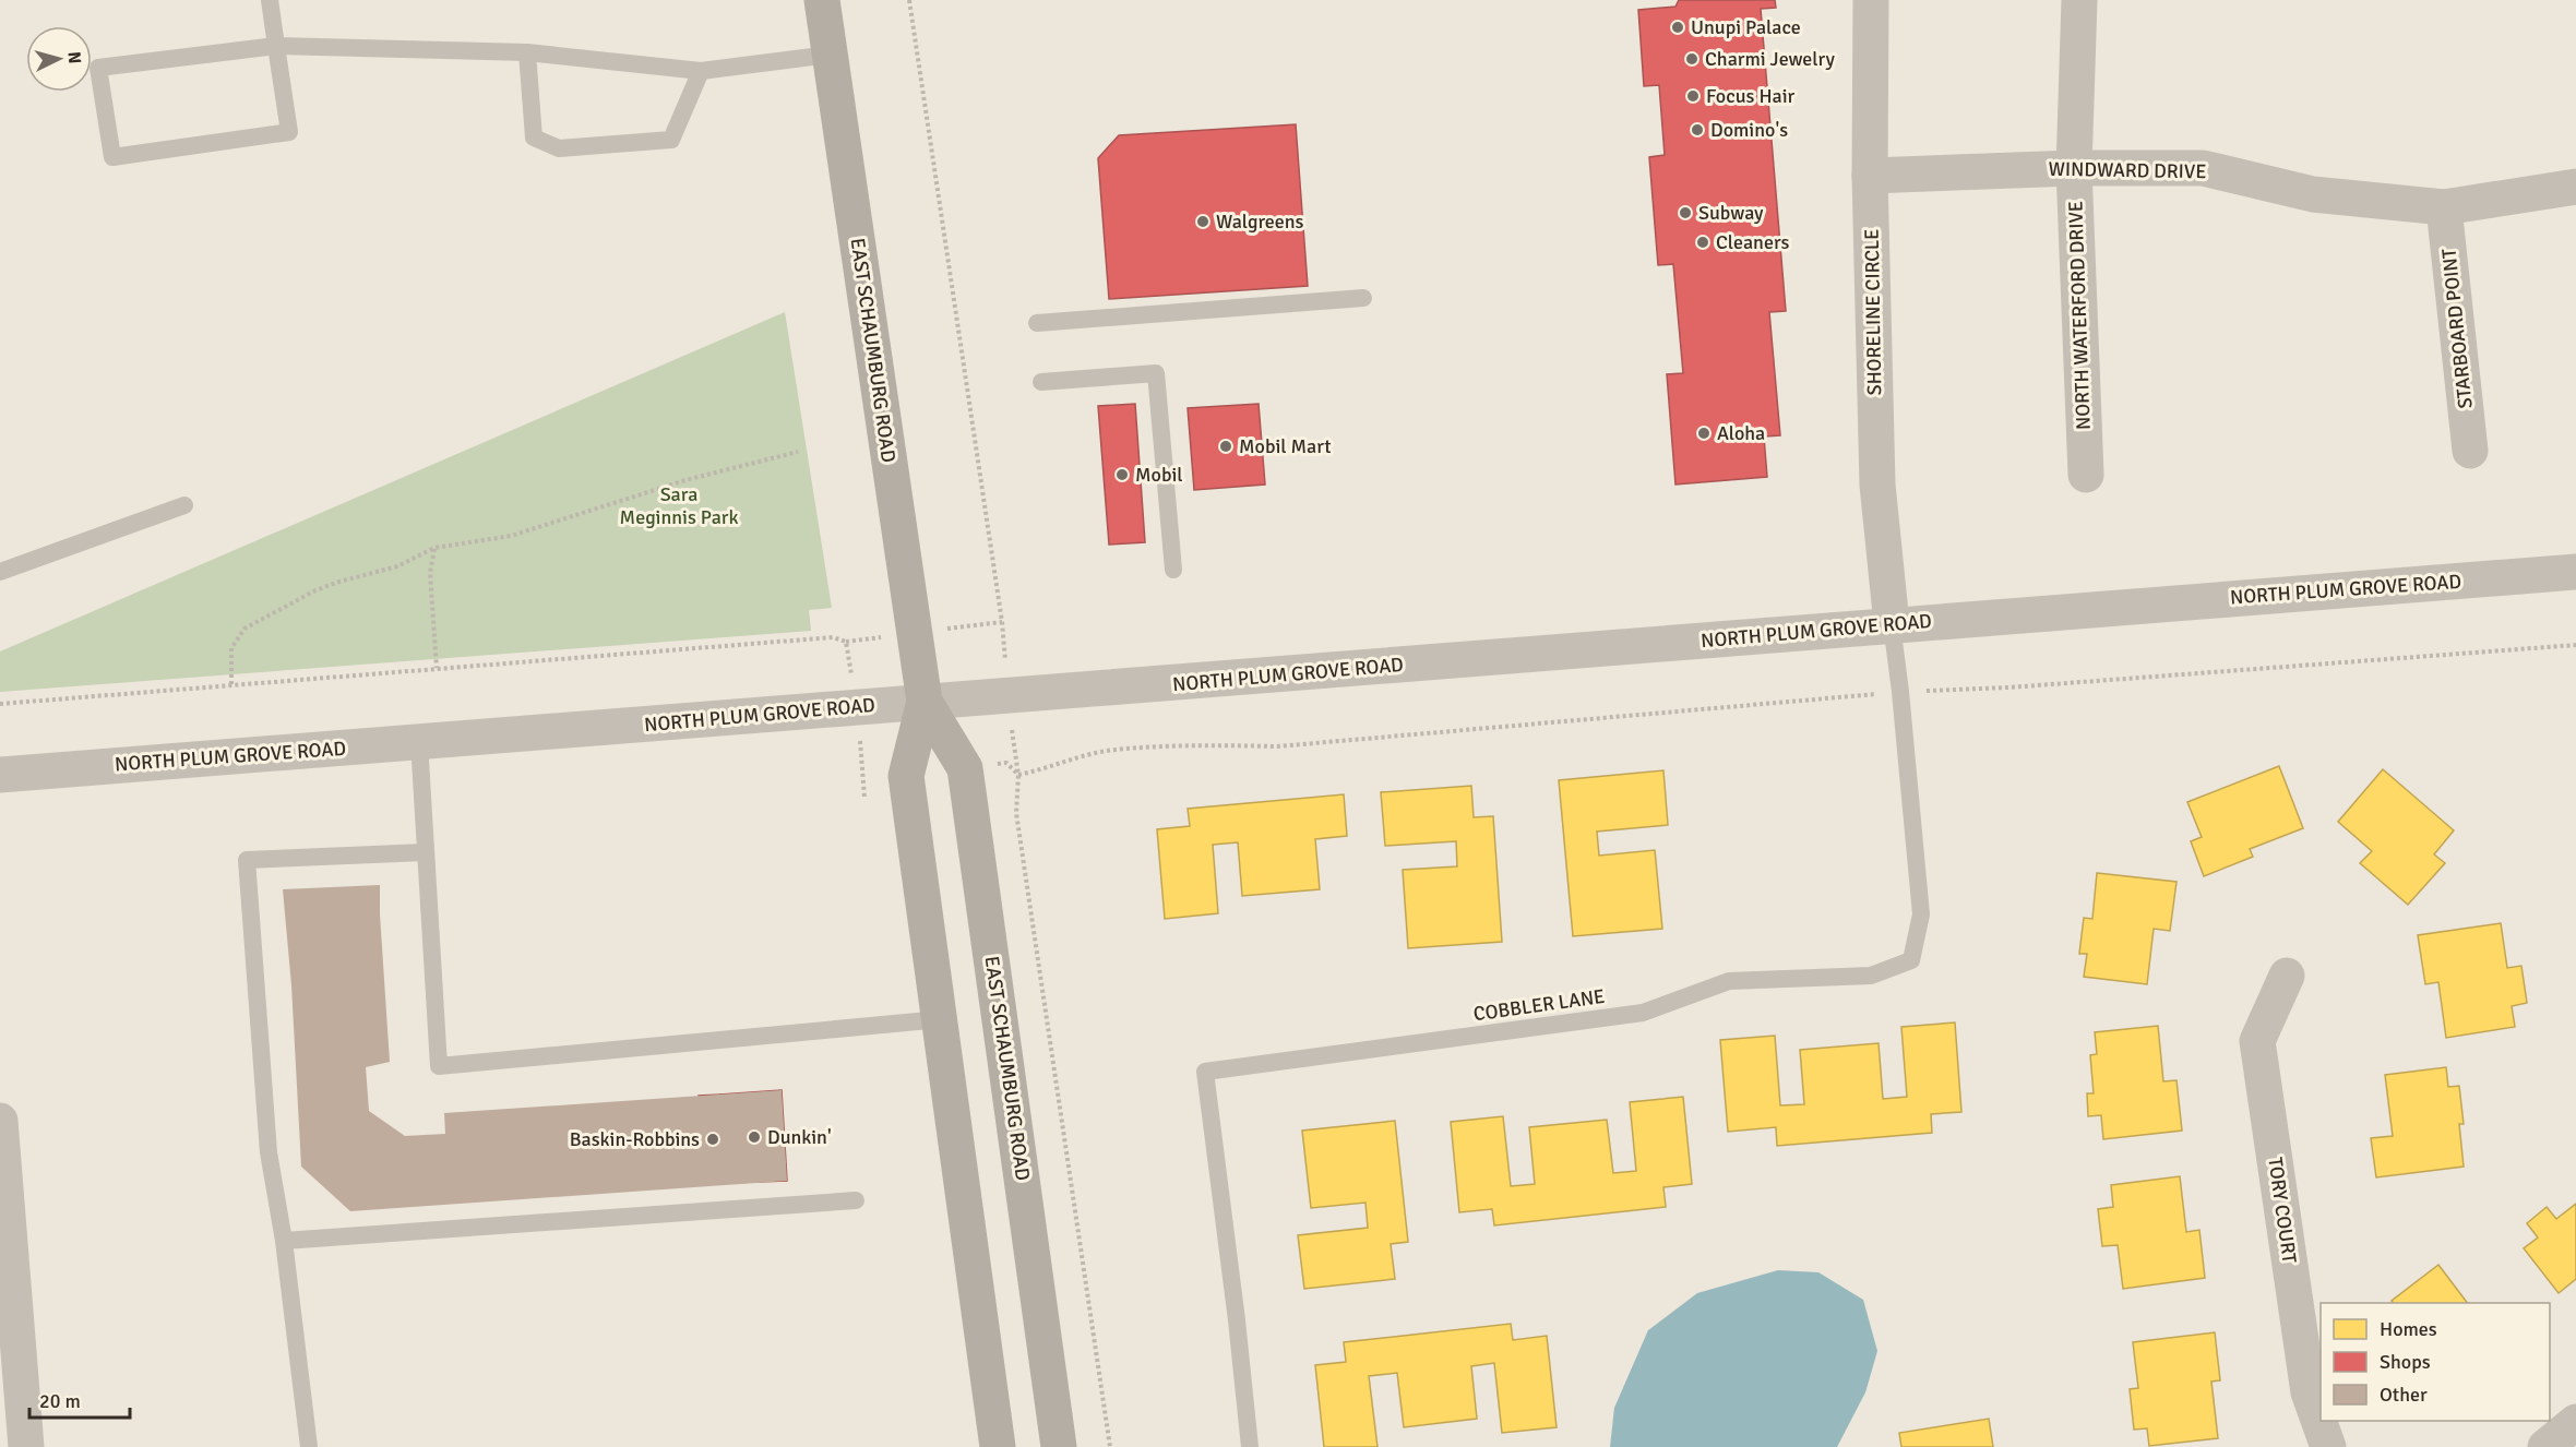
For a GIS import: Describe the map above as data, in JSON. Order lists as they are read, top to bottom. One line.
{"streets":{"main road":["EAST SCHAUMBURG ROAD"],"street":["WINDWARD DRIVE","SHORELINE CIRCLE","NORTH WATERFORD DRIVE","STARBOARD POINT","NORTH PLUM GROVE ROAD","TORY COURT"],"lane":["COBBLER LANE"]},"crossings":[["WINDWARD DRIVE","SHORELINE CIRCLE"],["WINDWARD DRIVE","NORTH WATERFORD DRIVE"],["WINDWARD DRIVE","STARBOARD POINT"],["SHORELINE CIRCLE","NORTH PLUM GROVE ROAD"],["SHORELINE CIRCLE","COBBLER LANE"],["EAST SCHAUMBURG ROAD","NORTH PLUM GROVE ROAD"],["NORTH PLUM GROVE ROAD","COBBLER LANE"]],"parks":["Sara Meginnis Park"],"places":["Unupi Palace","Charmi Jewelry","Focus Hair","Domino's","Subway","Walgreens","Cleaners","Aloha","Mobil Mart","Mobil","Dunkin'","Baskin-Robbins"],"legend":["Homes","Shops","Other"],"scale_bar":"20 m","north":"right"}
